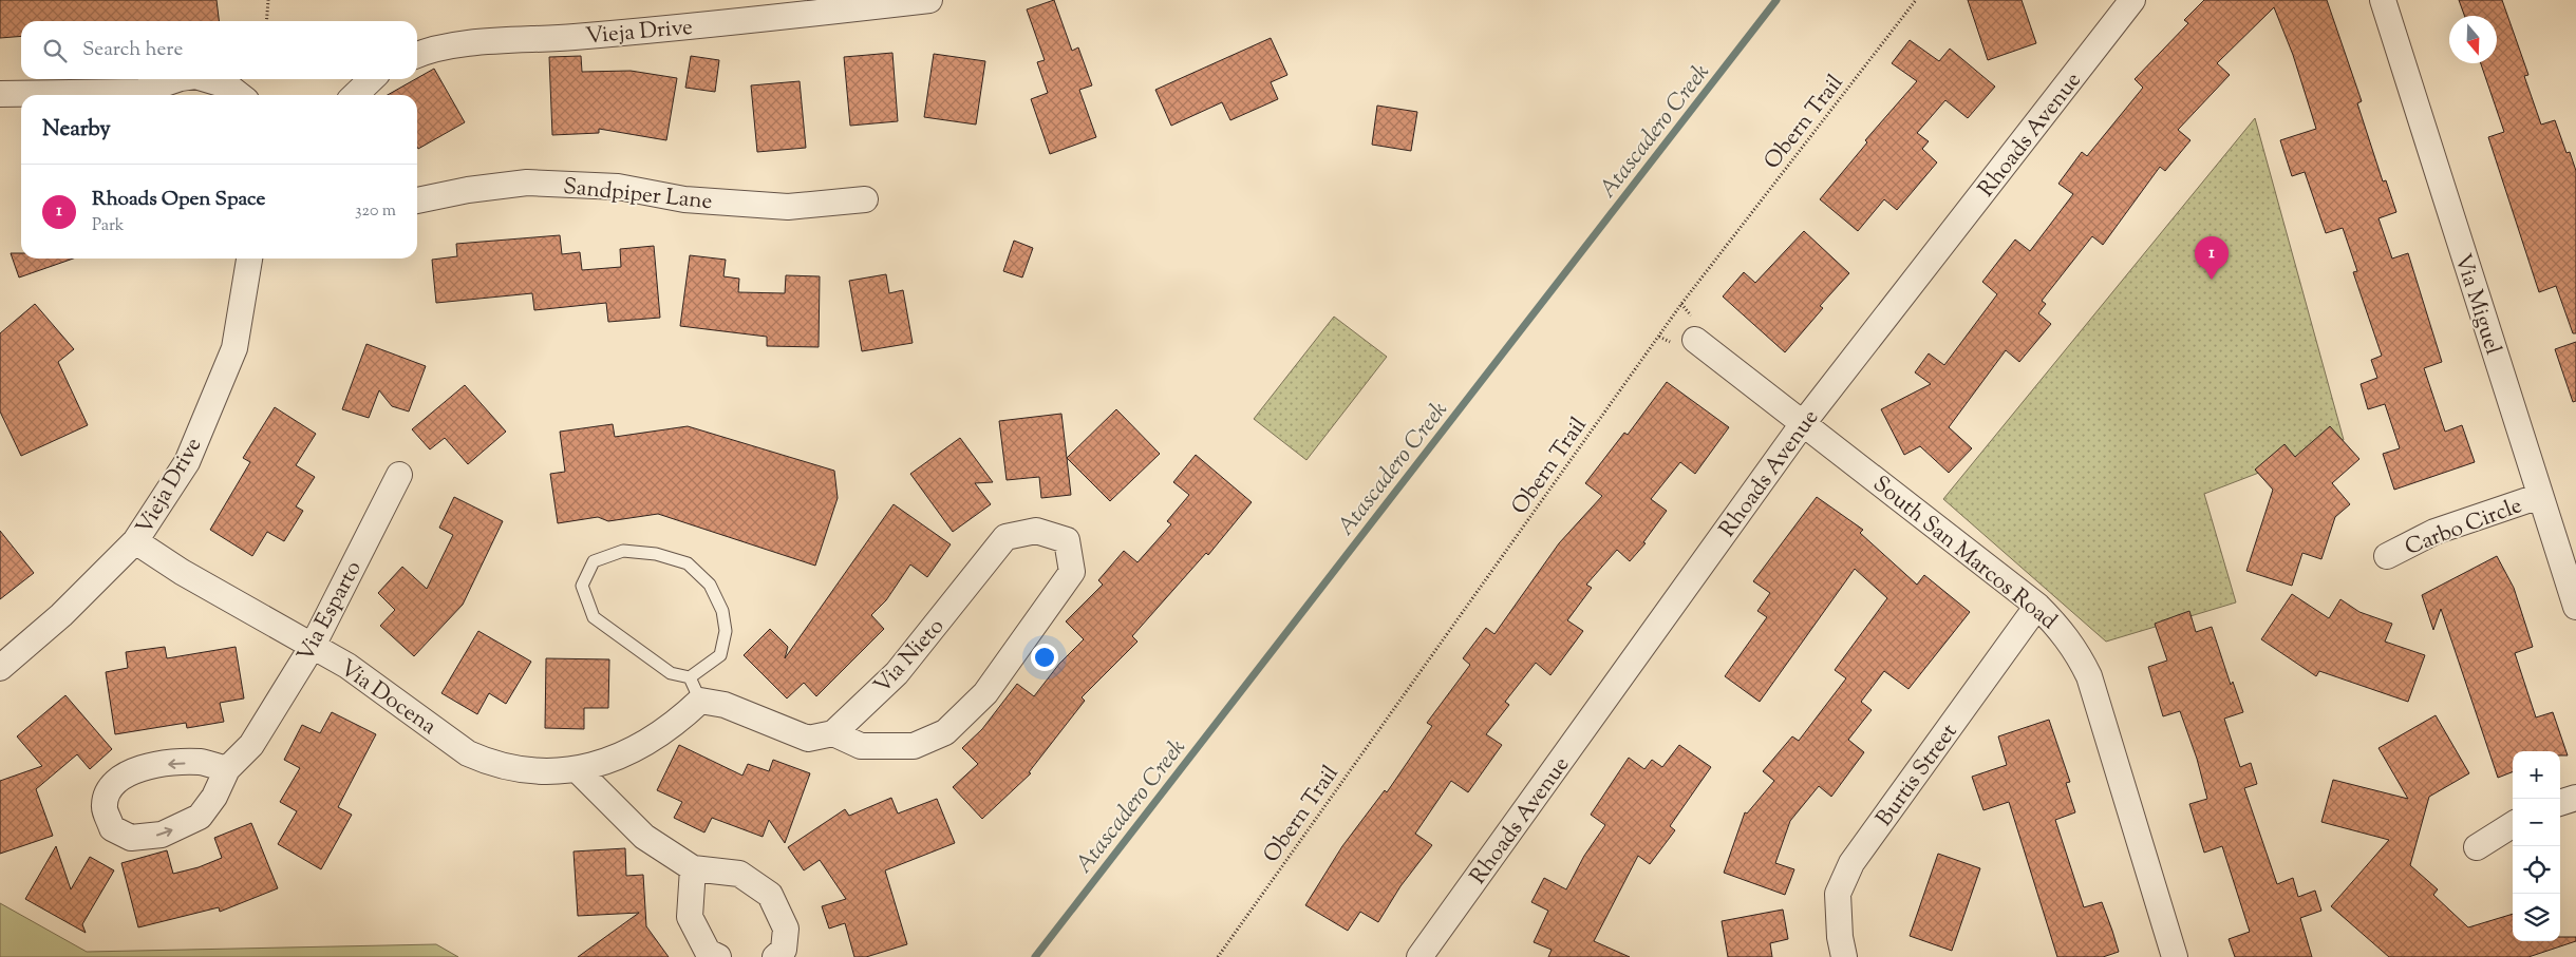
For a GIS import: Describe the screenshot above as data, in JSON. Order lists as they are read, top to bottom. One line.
{"streets":{"street":["Vieja Drive","Rhoads Avenue","Sandpiper Lane","Via Miguel","Carbo Circle","South San Marcos Road","Via Esparto","Via Nieto","Via Docena","Burtis Street"],"path":["Obern Trail"]},"crossings":[["Vieja Drive","Via Docena"],["Rhoads Avenue","South San Marcos Road"],["Via Miguel","Carbo Circle"],["South San Marcos Road","Burtis Street"],["Via Esparto","Via Docena"]],"water":["Atascadero Creek"],"north":"bottom","page":{"search":"Search here","heading":"Nearby","list":[{"mark":"1","name":"Rhoads Open Space","note":"Park","value":"320 m"}],"pins":"1","map_buttons":["+","−"]}}
